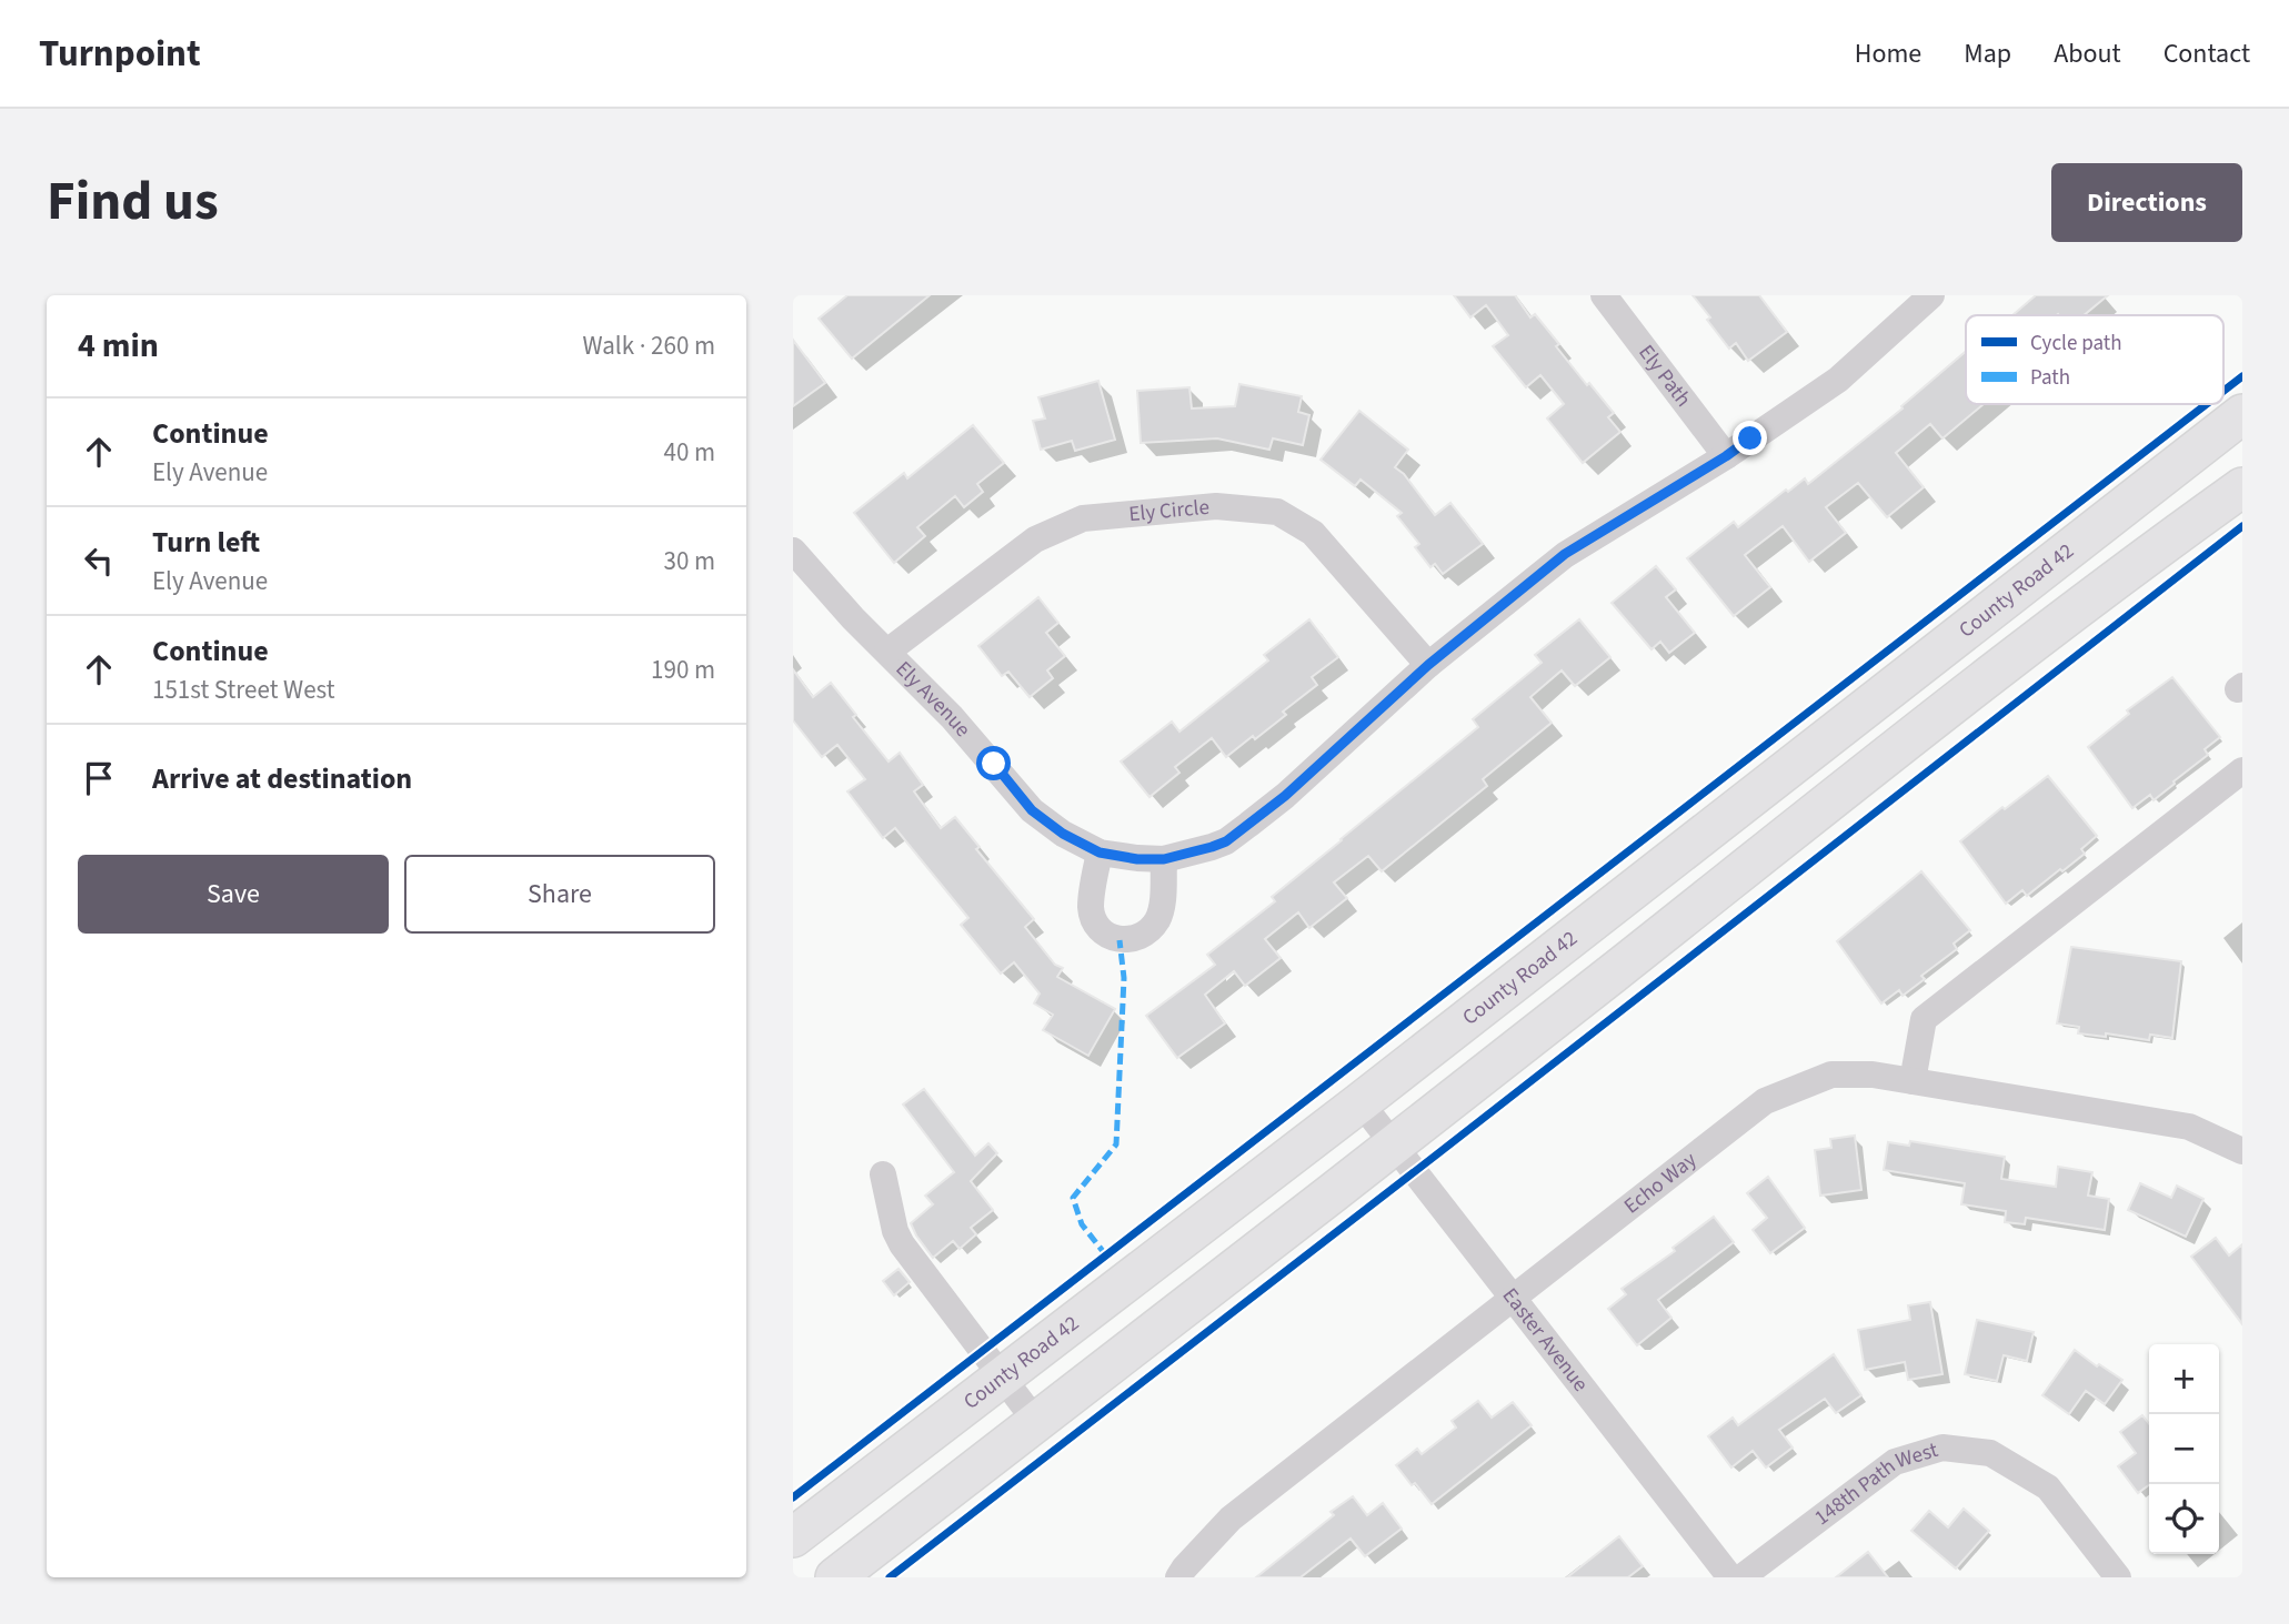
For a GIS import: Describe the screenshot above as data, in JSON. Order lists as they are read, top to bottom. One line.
{"streets":{"highway":["County Road 42"],"street":["Ely Path","Ely Circle","Ely Avenue","Echo Way","Easter Avenue","148th Path West"]},"crossings":[["Ely Path","Ely Avenue"],["Ely Circle","Ely Avenue"],["County Road 42","Easter Avenue"],["Echo Way","Easter Avenue"]],"legend":["Cycle path","Path"],"page":{"header":"Turnpoint","nav":["Home","Map","About","Contact"],"title":"Find us","buttons":["Directions",["Save","Share"]],"heading":["4 min","Walk · 260 m"],"list":[["Continue","Ely Avenue","40 m"],["Turn left","Ely Avenue","30 m"],["Continue","151st Street West","190 m"],"Arrive at destination"],"map_buttons":["+","−"]}}
